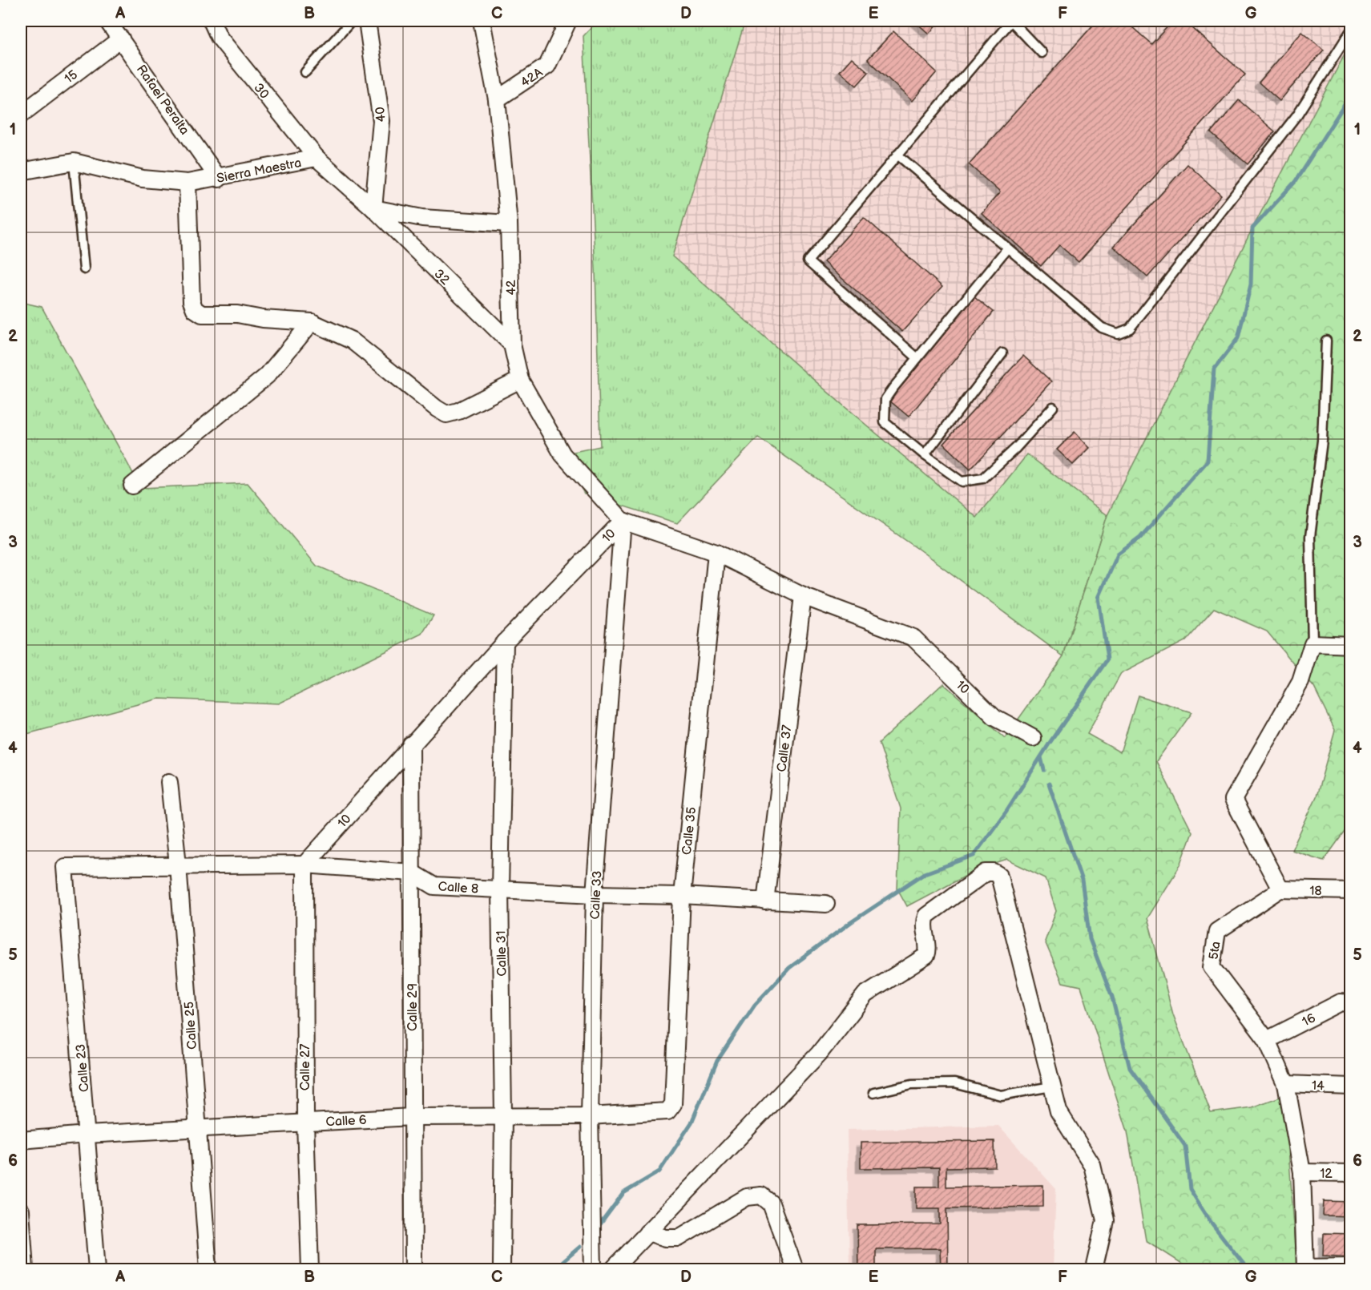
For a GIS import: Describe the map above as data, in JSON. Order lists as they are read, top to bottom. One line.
{"streets":{"street":["15","42A","30","Rafael Peralta","40","Sierra Maestra","32","42","10","Calle 37","Calle 35","Calle 8","18","Calle 33","5ta","Calle 31","Calle 29","16","Calle 25","Calle 27","Calle 23","14","Calle 6","12"]},"crossings":[["15","Rafael Peralta"],["42A","42"],["30","Sierra Maestra"],["Rafael Peralta","Sierra Maestra"],["40","Sierra Maestra"],["40","32"],["Sierra Maestra","32"],["32","42"],["42","10"],["42","Calle 33"],["10","Calle 37"],["10","Calle 35"],["10","Calle 8"],["10","Calle 33"],["10","Calle 31"],["10","Calle 29"],["10","Calle 27"],["Calle 37","Calle 8"],["Calle 35","Calle 8"],["Calle 35","Calle 6"],["Calle 8","Calle 33"],["Calle 8","Calle 31"],["Calle 8","Calle 29"],["Calle 8","Calle 25"],["Calle 8","Calle 27"],["Calle 8","Calle 23"],["18","5ta"],["Calle 33","Calle 6"],["5ta","16"],["5ta","14"],["5ta","12"],["Calle 31","Calle 6"],["Calle 29","Calle 6"],["Calle 25","Calle 6"],["Calle 27","Calle 6"],["Calle 23","Calle 6"]],"grid":{"columns":["A","B","C","D","E","F","G"],"rows":["1","2","3","4","5","6"]}}
